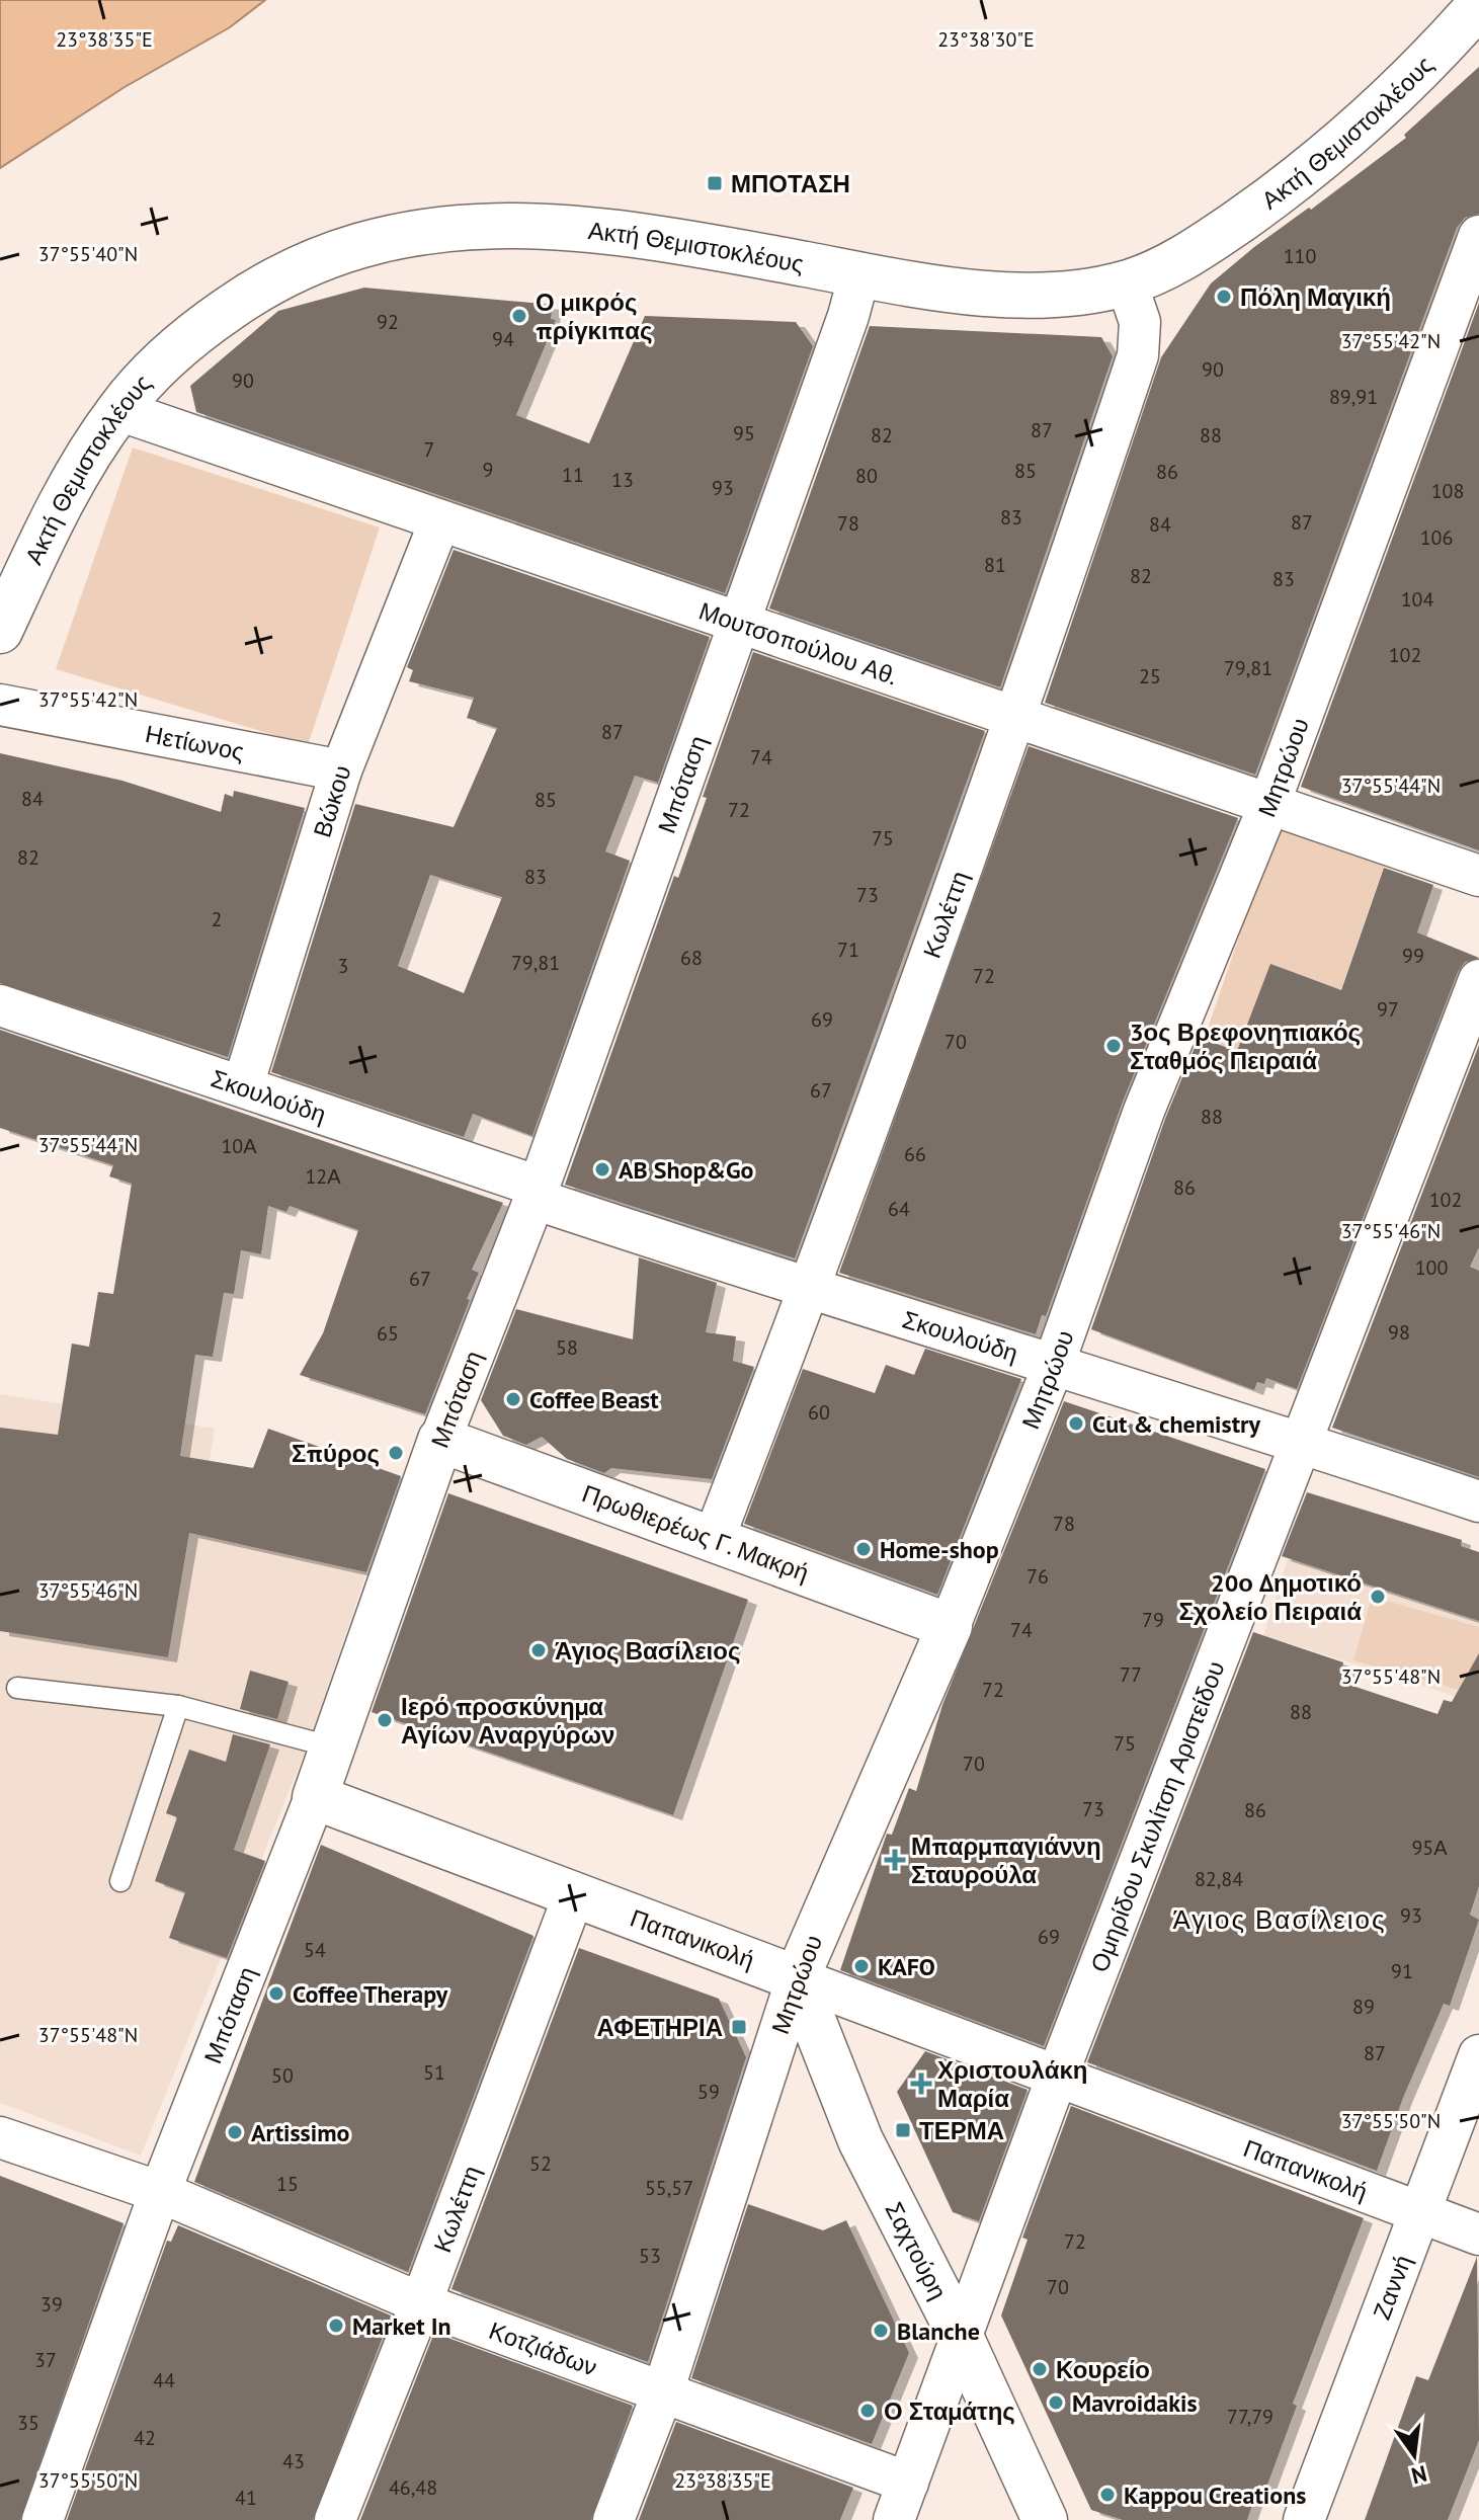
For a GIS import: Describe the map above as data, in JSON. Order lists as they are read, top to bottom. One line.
{"streets":{"street":["Ακτή Θεμιστοκλέους","Μουτσοπούλου Αθ.","Ηετίωνος","Μητρώου","Μπόταση","Βώκου","Κωλέττη","Σκουλούδη","Πρωθιερέως Γ. Μακρή","Ομηρίδου Σκυλίτση Αριστείδου","Παπανικολή","Σαχτούρη","Ζαννή","Κοτζιάδων"]},"crossings":[["Ακτή Θεμιστοκλέους","Μουτσοπούλου Αθ."],["Ακτή Θεμιστοκλέους","Μπόταση"],["Ακτή Θεμιστοκλέους","Κωλέττη"],["Μουτσοπούλου Αθ.","Μητρώου"],["Μουτσοπούλου Αθ.","Μπόταση"],["Μουτσοπούλου Αθ.","Βώκου"],["Μουτσοπούλου Αθ.","Κωλέττη"],["Ηετίωνος","Βώκου"],["Μητρώου","Σκουλούδη"],["Μητρώου","Πρωθιερέως Γ. Μακρή"],["Μητρώου","Παπανικολή"],["Μητρώου","Σαχτούρη"],["Μητρώου","Κοτζιάδων"],["Μπόταση","Σκουλούδη"],["Μπόταση","Πρωθιερέως Γ. Μακρή"],["Μπόταση","Παπανικολή"],["Μπόταση","Κοτζιάδων"],["Βώκου","Σκουλούδη"],["Κωλέττη","Σκουλούδη"],["Κωλέττη","Πρωθιερέως Γ. Μακρή"],["Κωλέττη","Παπανικολή"],["Κωλέττη","Κοτζιάδων"],["Σκουλούδη","Ομηρίδου Σκυλίτση Αριστείδου"],["Ομηρίδου Σκυλίτση Αριστείδου","Παπανικολή"],["Ομηρίδου Σκυλίτση Αριστείδου","Σαχτούρη"],["Ομηρίδου Σκυλίτση Αριστείδου","Κοτζιάδων"],["Παπανικολή","Σαχτούρη"],["Παπανικολή","Ζαννή"]],"districts":["Άγιος Βασίλειος"],"places":{"transit":["ΜΠΟΤΑΣΗ","ΑΦΕΤΗΡΙΑ","ΤΕΡΜΑ"],"other":["Πόλη Μαγική","Ο μικρός πρίγκιπας","3ος Βρεφονηπιακός Σταθμός Πειραιά","AB Shop&Go","Coffee Beast","Cut & chemistry","Σπύρος","Home-shop","20ο Δημοτικό Σχολείο Πειραιά","Άγιος Βασίλειος","Ιερό προσκύνημα Αγίων Αναργύρων","KAFO","Coffee Therapy","Artissimo","Market In","Blanche","Κουρείο","Mavroidakis","Ο Σταμάτης","Kappou Creations"],"health":["Μπαρμπαγιάννη Σταυρούλα","Χριστουλάκη Μαρία"]},"house_numbers":["110","92","94","90","90","89,91","87","95","82","88","7","9","85","86","11","80","13","93","108","83","87","78","84","106","81","82","83","104","102","79,81","25","87","74","84","85","72","75","82","83","73","2","71","99","68","79,81","3","72","97","69","70","67","88","10Α","66","12Α","86","102","64","100","67","98","65","58","60","78","76","79","74","77","72","88","75","70","73","86","95Α","82,84","93","69","54","91","89","87","51","50","59","52","15","55,57","72","53","70","39","37","44","77,79","35","42","43","46,48","41"],"north":"bottom","coordinates":["23°38'30\"E","23°38'35\"E","37°55'40\"N","37°55'42\"N","37°55'44\"N","37°55'46\"N","37°55'48\"N","37°55'50\"N"]}
